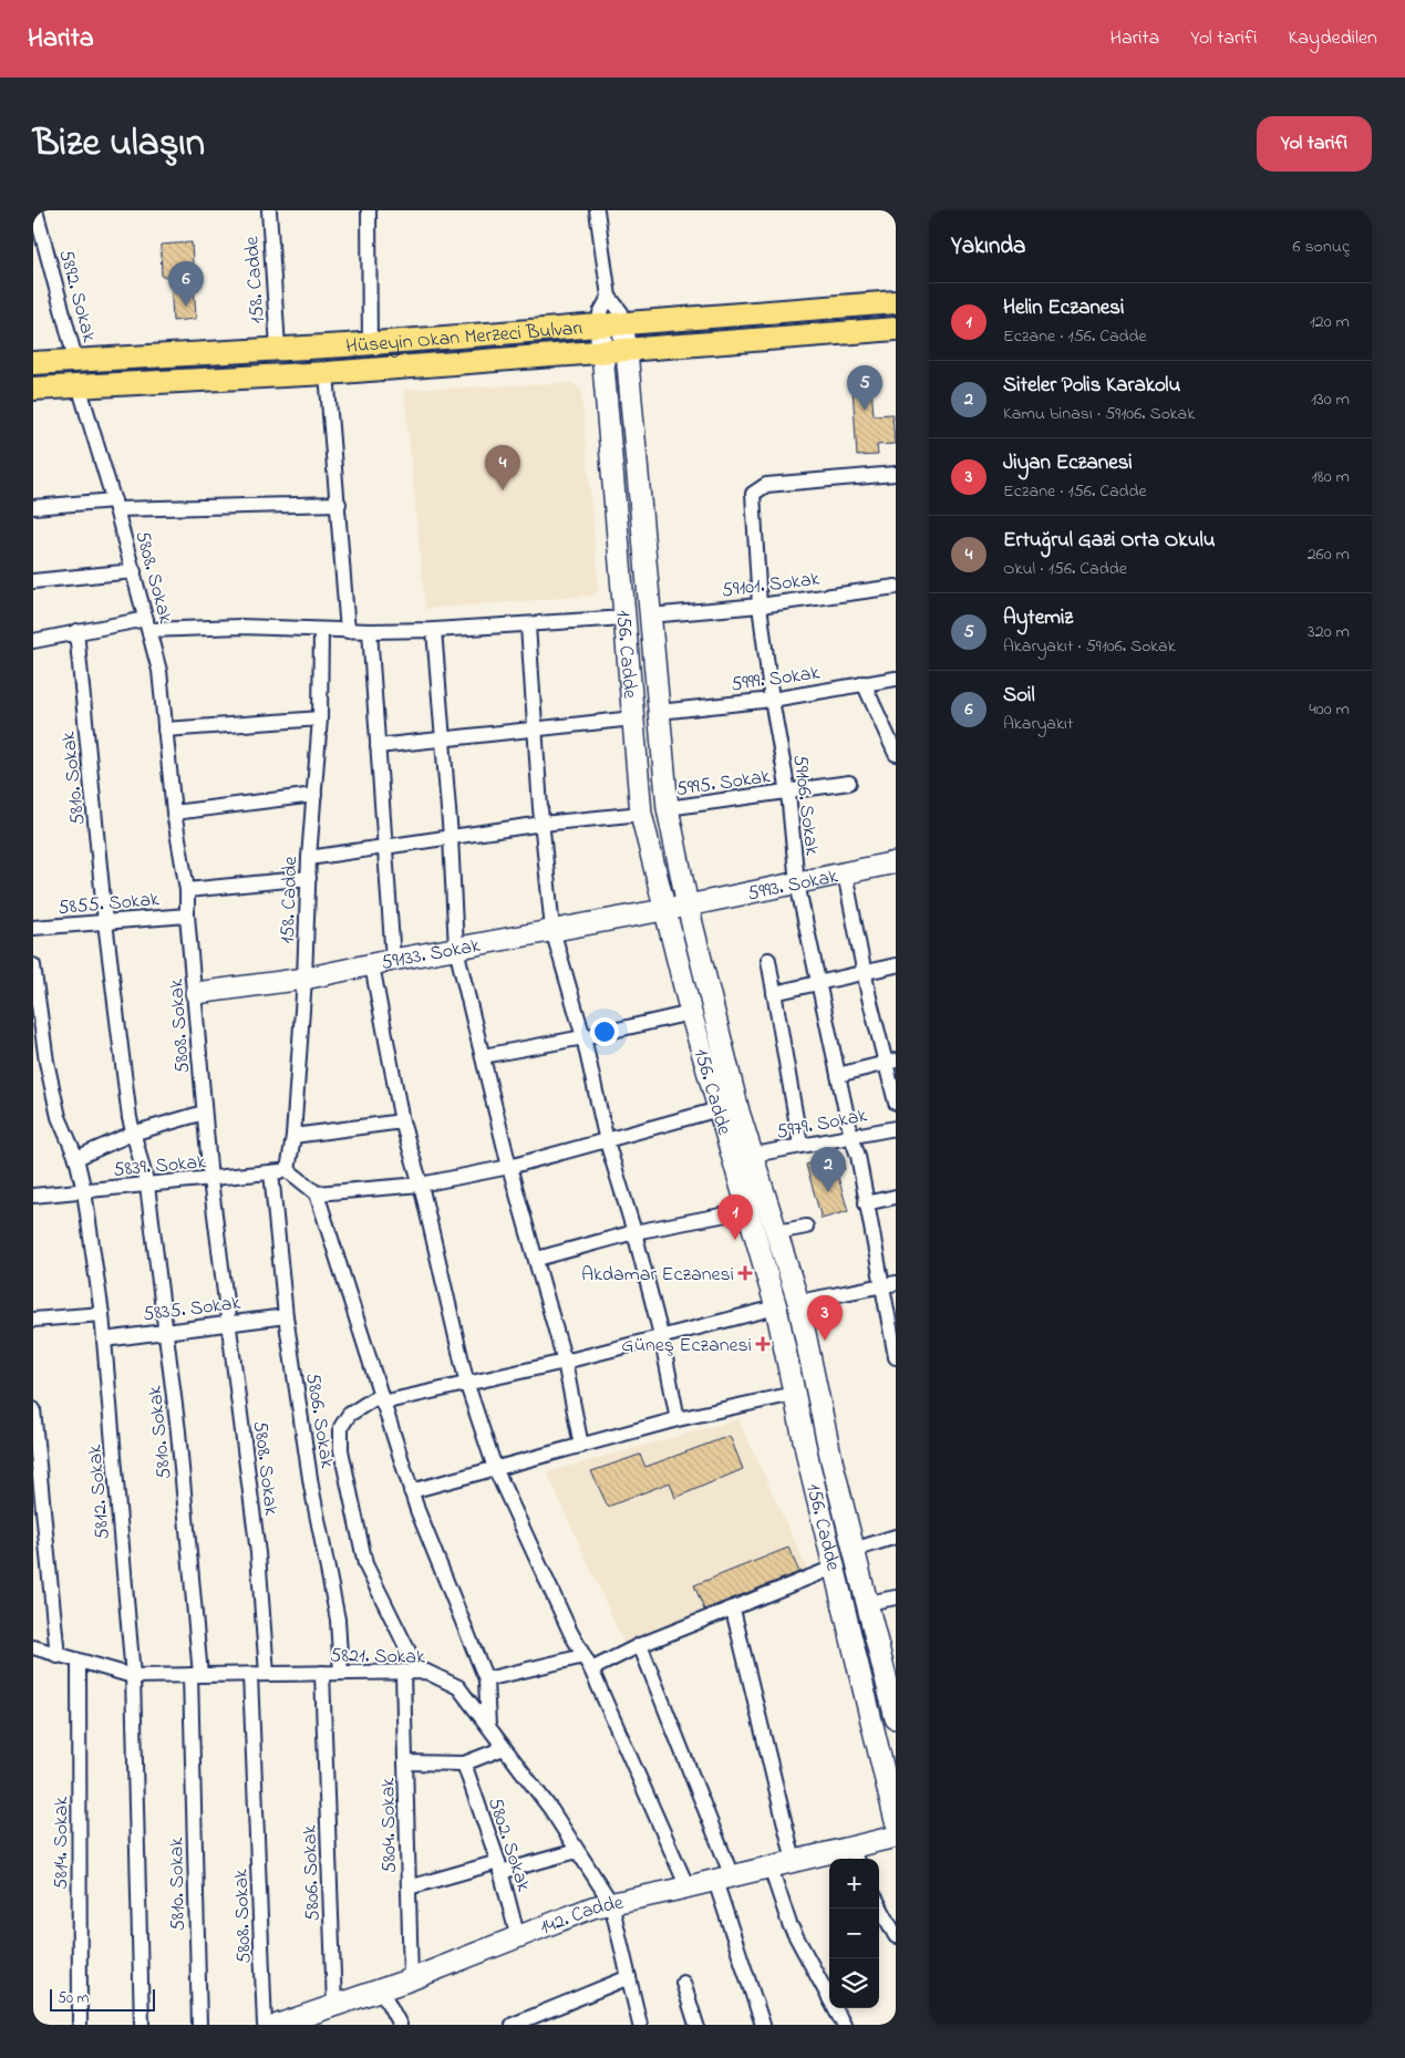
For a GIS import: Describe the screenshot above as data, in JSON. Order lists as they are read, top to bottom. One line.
{"streets":{"main road":["Hüseyin Okan Merzeci Bulvarı"],"street":["158. Cadde","5892. Sokak","5808. Sokak","59101. Sokak","156. Cadde","5999. Sokak","5810. Sokak","5995. Sokak","59106. Sokak","5993. Sokak","5855. Sokak","59133. Sokak","5979. Sokak","5839. Sokak","5835. Sokak","5806. Sokak","5812. Sokak","5821. Sokak","5804. Sokak","5814. Sokak","5802. Sokak","142. Cadde"]},"crossings":[["158. Cadde","Hüseyin Okan Merzeci Bulvarı"],["158. Cadde","5855. Sokak"],["158. Cadde","59133. Sokak"],["158. Cadde","5839. Sokak"],["5892. Sokak","Hüseyin Okan Merzeci Bulvarı"],["Hüseyin Okan Merzeci Bulvarı","5808. Sokak"],["Hüseyin Okan Merzeci Bulvarı","156. Cadde"],["5808. Sokak","5855. Sokak"],["5808. Sokak","59133. Sokak"],["5808. Sokak","5839. Sokak"],["5808. Sokak","5835. Sokak"],["5808. Sokak","5821. Sokak"],["59101. Sokak","156. Cadde"],["59101. Sokak","59106. Sokak"],["156. Cadde","5999. Sokak"],["156. Cadde","5995. Sokak"],["156. Cadde","5993. Sokak"],["156. Cadde","59133. Sokak"],["156. Cadde","5979. Sokak"],["5999. Sokak","59106. Sokak"],["5810. Sokak","5855. Sokak"],["5810. Sokak","5839. Sokak"],["5810. Sokak","5835. Sokak"],["5810. Sokak","5821. Sokak"],["5995. Sokak","59106. Sokak"],["59106. Sokak","5993. Sokak"],["59106. Sokak","5979. Sokak"],["5993. Sokak","59133. Sokak"],["5839. Sokak","5806. Sokak"],["5839. Sokak","5812. Sokak"],["5835. Sokak","5806. Sokak"],["5835. Sokak","5812. Sokak"],["5806. Sokak","5821. Sokak"],["5806. Sokak","142. Cadde"],["5812. Sokak","5821. Sokak"],["5821. Sokak","5804. Sokak"],["5821. Sokak","5814. Sokak"],["5821. Sokak","142. Cadde"],["5804. Sokak","142. Cadde"],["5802. Sokak","142. Cadde"]],"places":{"health":["Akdamar Eczanesi","Güneş Eczanesi"]},"scale_bar":"50 m","page":{"header":"Harita","nav":["Harita","Yol tarifi","Kaydedilen"],"title":"Bize ulaşın","buttons":"Yol tarifi","heading":["Yakında","6 sonuç"],"pins":["6","5","4","2","1","3"],"list":[{"mark":"1","name":"Helin Eczanesi","note":"Eczane · 156. Cadde","value":"120 m"},{"mark":"2","name":"Siteler Polis Karakolu","note":"Kamu binası · 59106. Sokak","value":"130 m"},{"mark":"3","name":"Jiyan Eczanesi","note":"Eczane · 156. Cadde","value":"180 m"},{"mark":"4","name":"Ertuğrul Gazi Orta Okulu","note":"Okul · 156. Cadde","value":"260 m"},{"mark":"5","name":"Aytemiz","note":"Akaryakıt · 59106. Sokak","value":"320 m"},{"mark":"6","name":"Soil","note":"Akaryakıt","value":"400 m"}],"map_buttons":["+","−"],"scale":"50 m"}}
